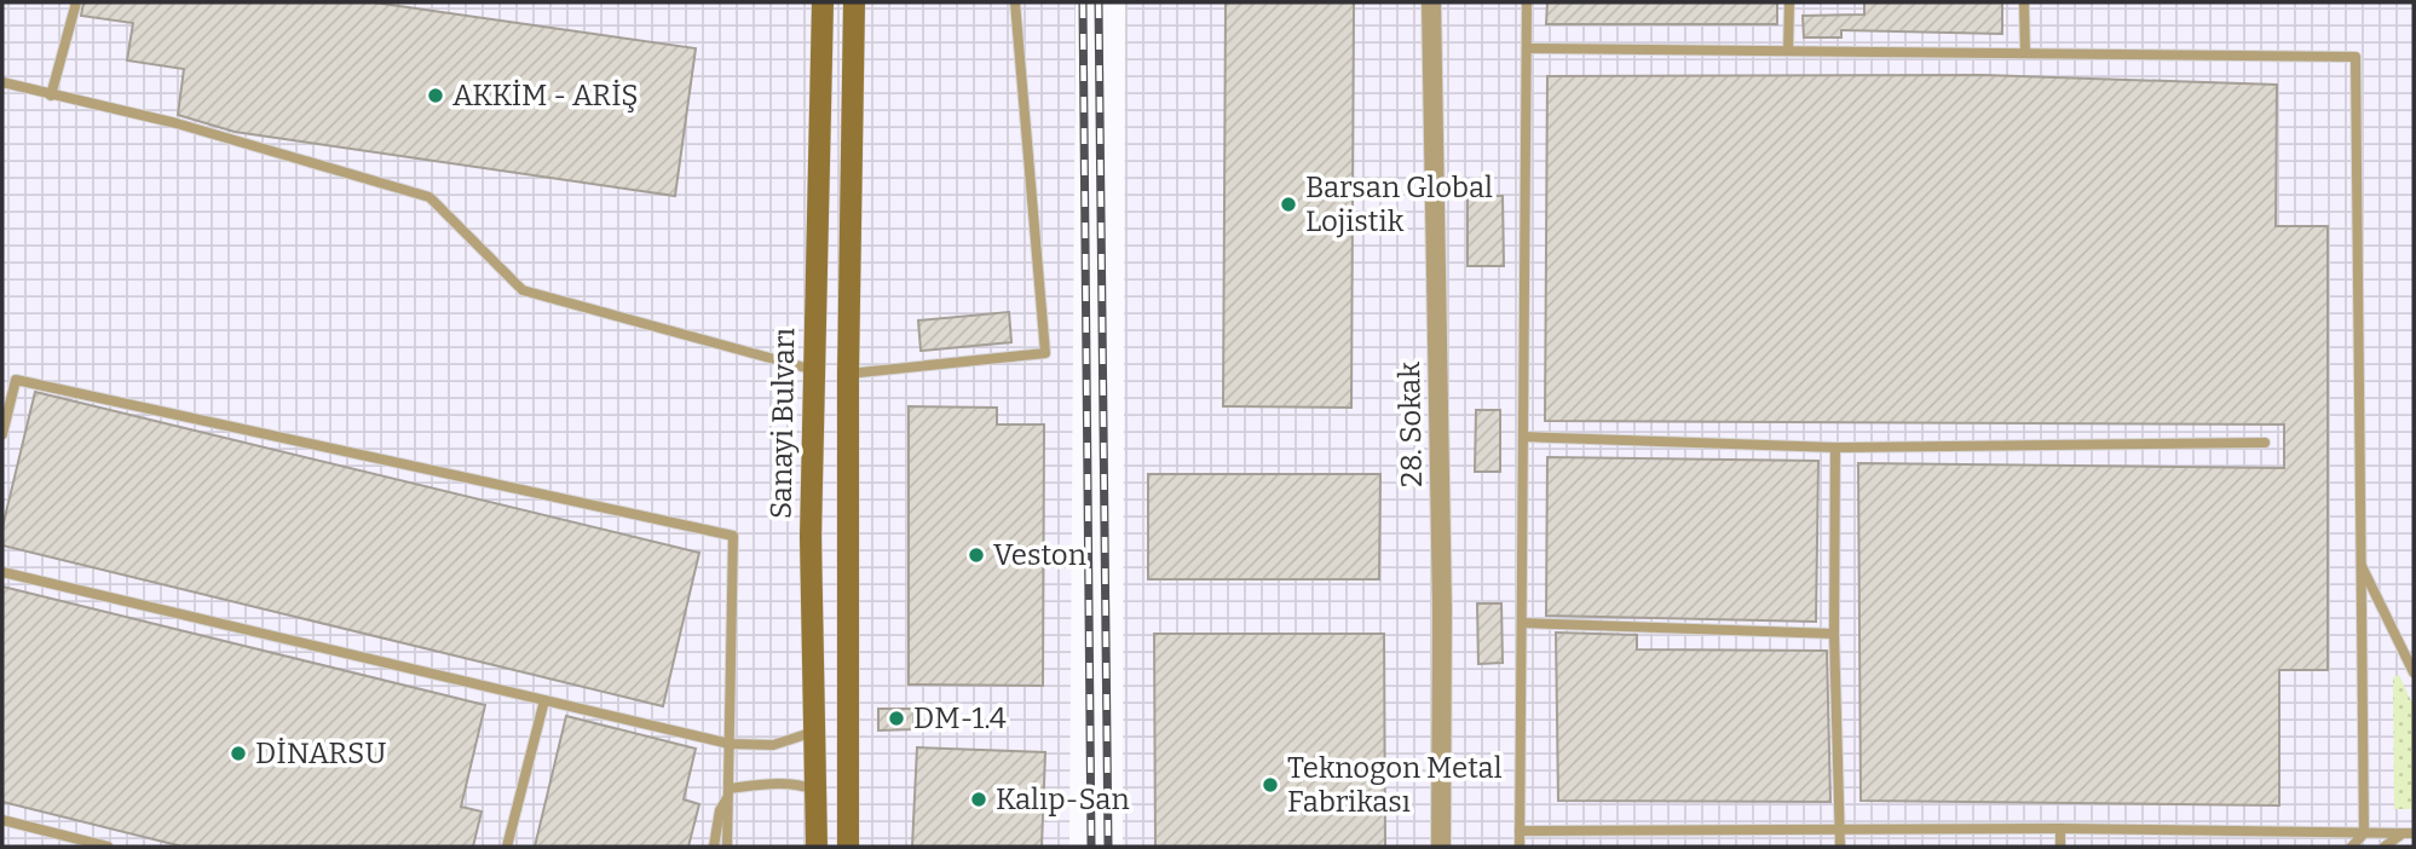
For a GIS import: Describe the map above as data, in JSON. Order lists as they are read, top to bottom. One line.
{"streets":{"main road":["Sanayi Bulvarı"],"street":["28. Sokak"]},"places":["AKKİM - ARİŞ","Barsan Global Lojistik","Veston","DM-1.4","DİNARSU","Teknogon Metal Fabrikası","Kalıp-San"]}
